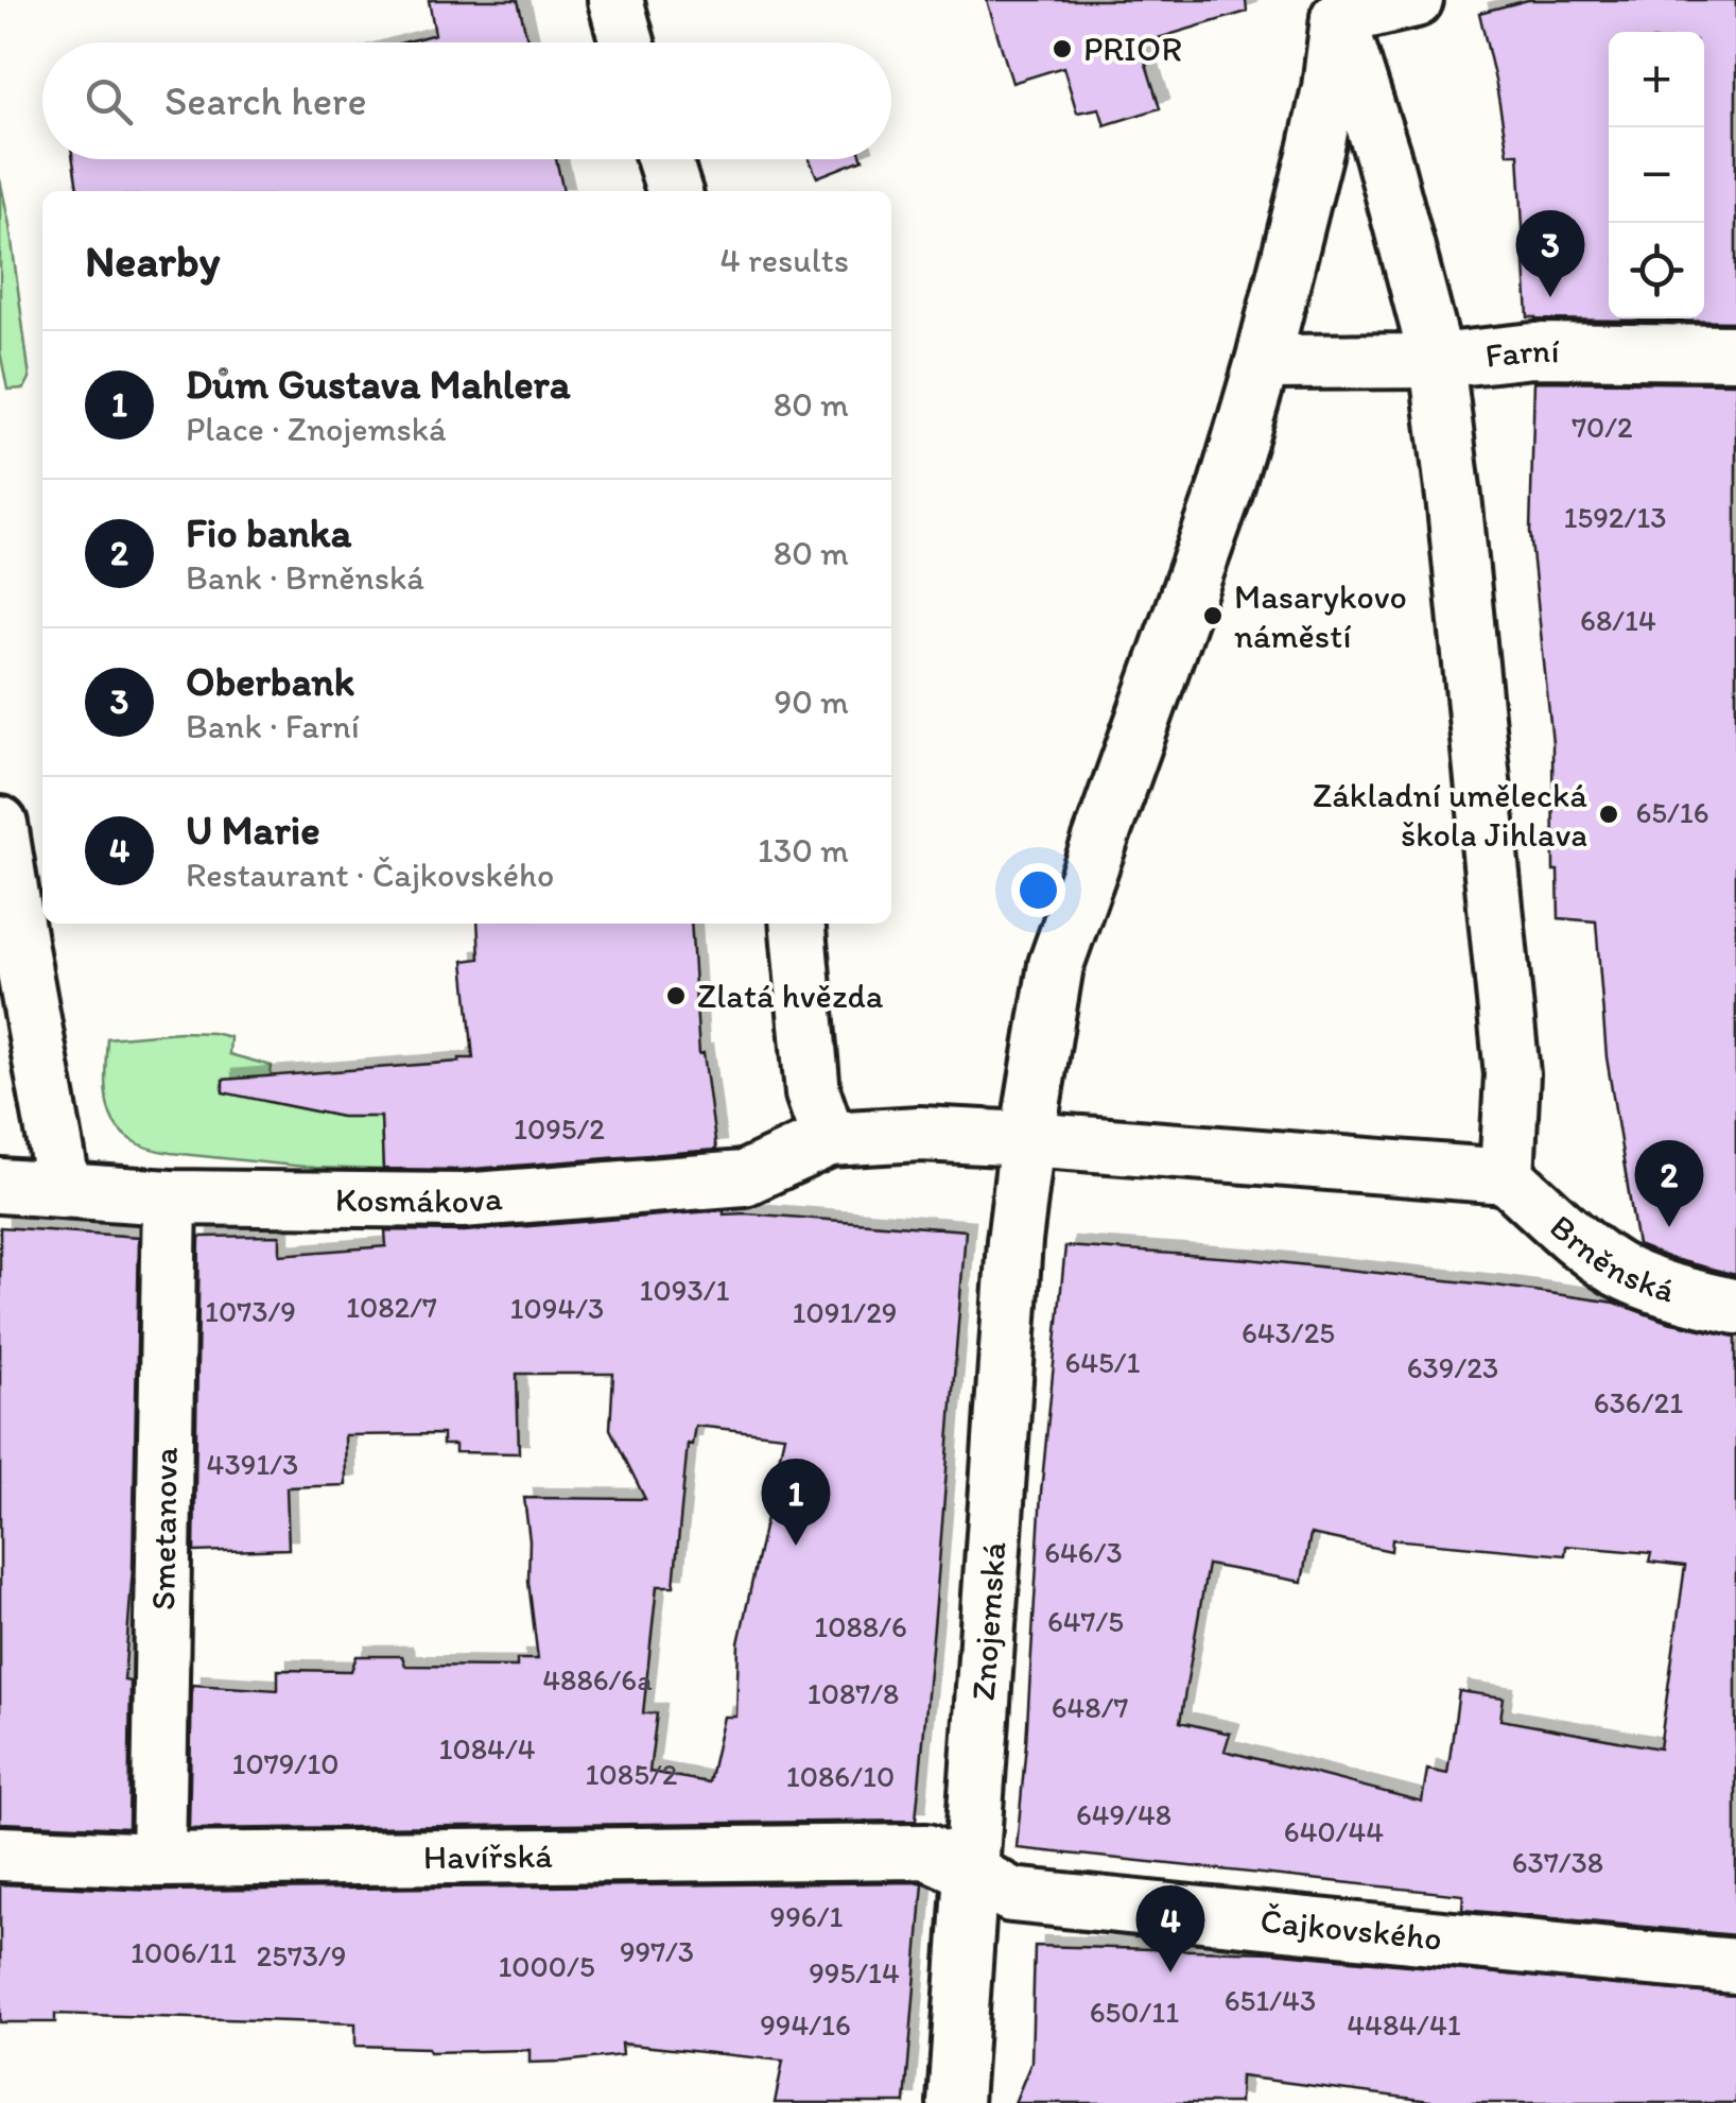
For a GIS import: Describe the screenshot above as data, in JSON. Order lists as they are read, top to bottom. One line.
{"streets":{"street":["Farní","Kosmákova","Brněnská","Smetanova","Znojemská","Havířská","Čajkovského"]},"crossings":[["Kosmákova","Smetanova"],["Smetanova","Havířská"],["Znojemská","Havířská"],["Znojemská","Čajkovského"],["Havířská","Čajkovského"]],"places":["PRIOR","Masarykovo náměstí","Základní umělecká škola Jihlava","Zlatá hvězda"],"house_numbers":["70/2","1592/13","68/14","65/16","1095/2","1093/1","1082/7","1094/3","1073/9","1091/29","643/25","645/1","639/23","636/21","4391/3","646/3","647/5","1088/6","4886/6a","1087/8","648/7","1084/4","1079/10","1085/2","1086/10","649/48","640/44","637/38","996/1","997/3","1006/11","2573/9","1000/5","995/14","651/43","650/11","994/16","4484/41"],"page":{"map_buttons":["+","−"],"search":"Search here","heading":["Nearby","4 results"],"pins":["3","2","1","4"],"list":[{"mark":"1","name":"Dům Gustava Mahlera","note":"Place · Znojemská","value":"80 m"},{"mark":"2","name":"Fio banka","note":"Bank · Brněnská","value":"80 m"},{"mark":"3","name":"Oberbank","note":"Bank · Farní","value":"90 m"},{"mark":"4","name":"U Marie","note":"Restaurant · Čajkovského","value":"130 m"}]}}
